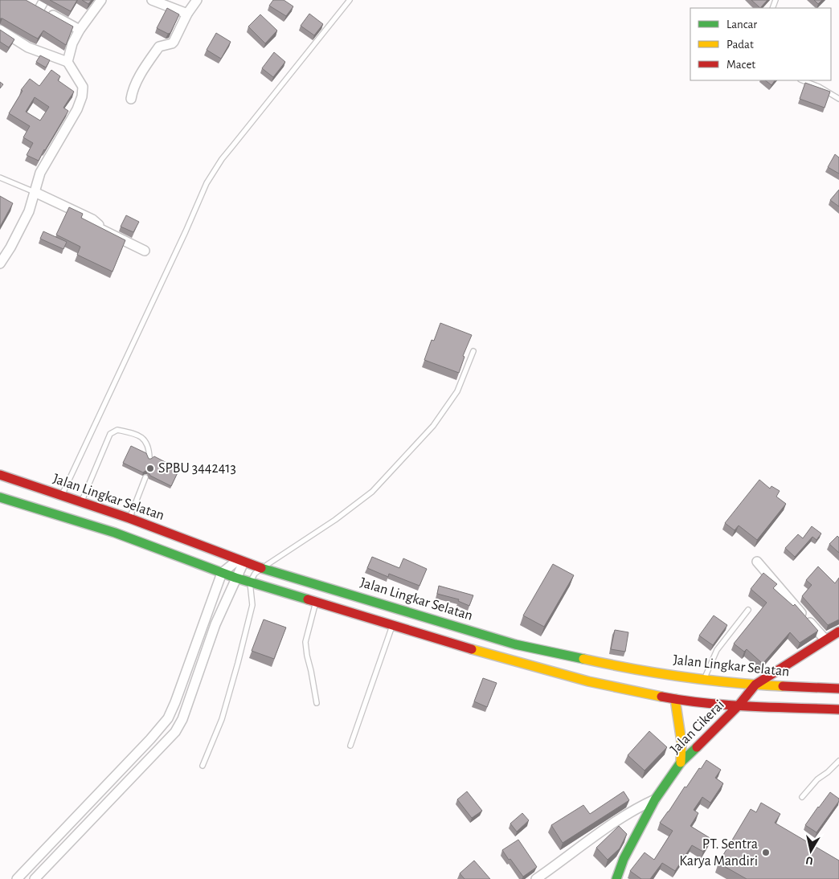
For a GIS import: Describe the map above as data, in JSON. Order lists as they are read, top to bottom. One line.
{"streets":{"main road":["Jalan Lingkar Selatan","Jalan Cikerai"]},"crossings":[["Jalan Lingkar Selatan","Jalan Cikerai"]],"places":["SPBU 3442413","PT. Sentra Karya Mandiri"],"legend":["Lancar","Padat","Macet"],"north":"bottom"}
